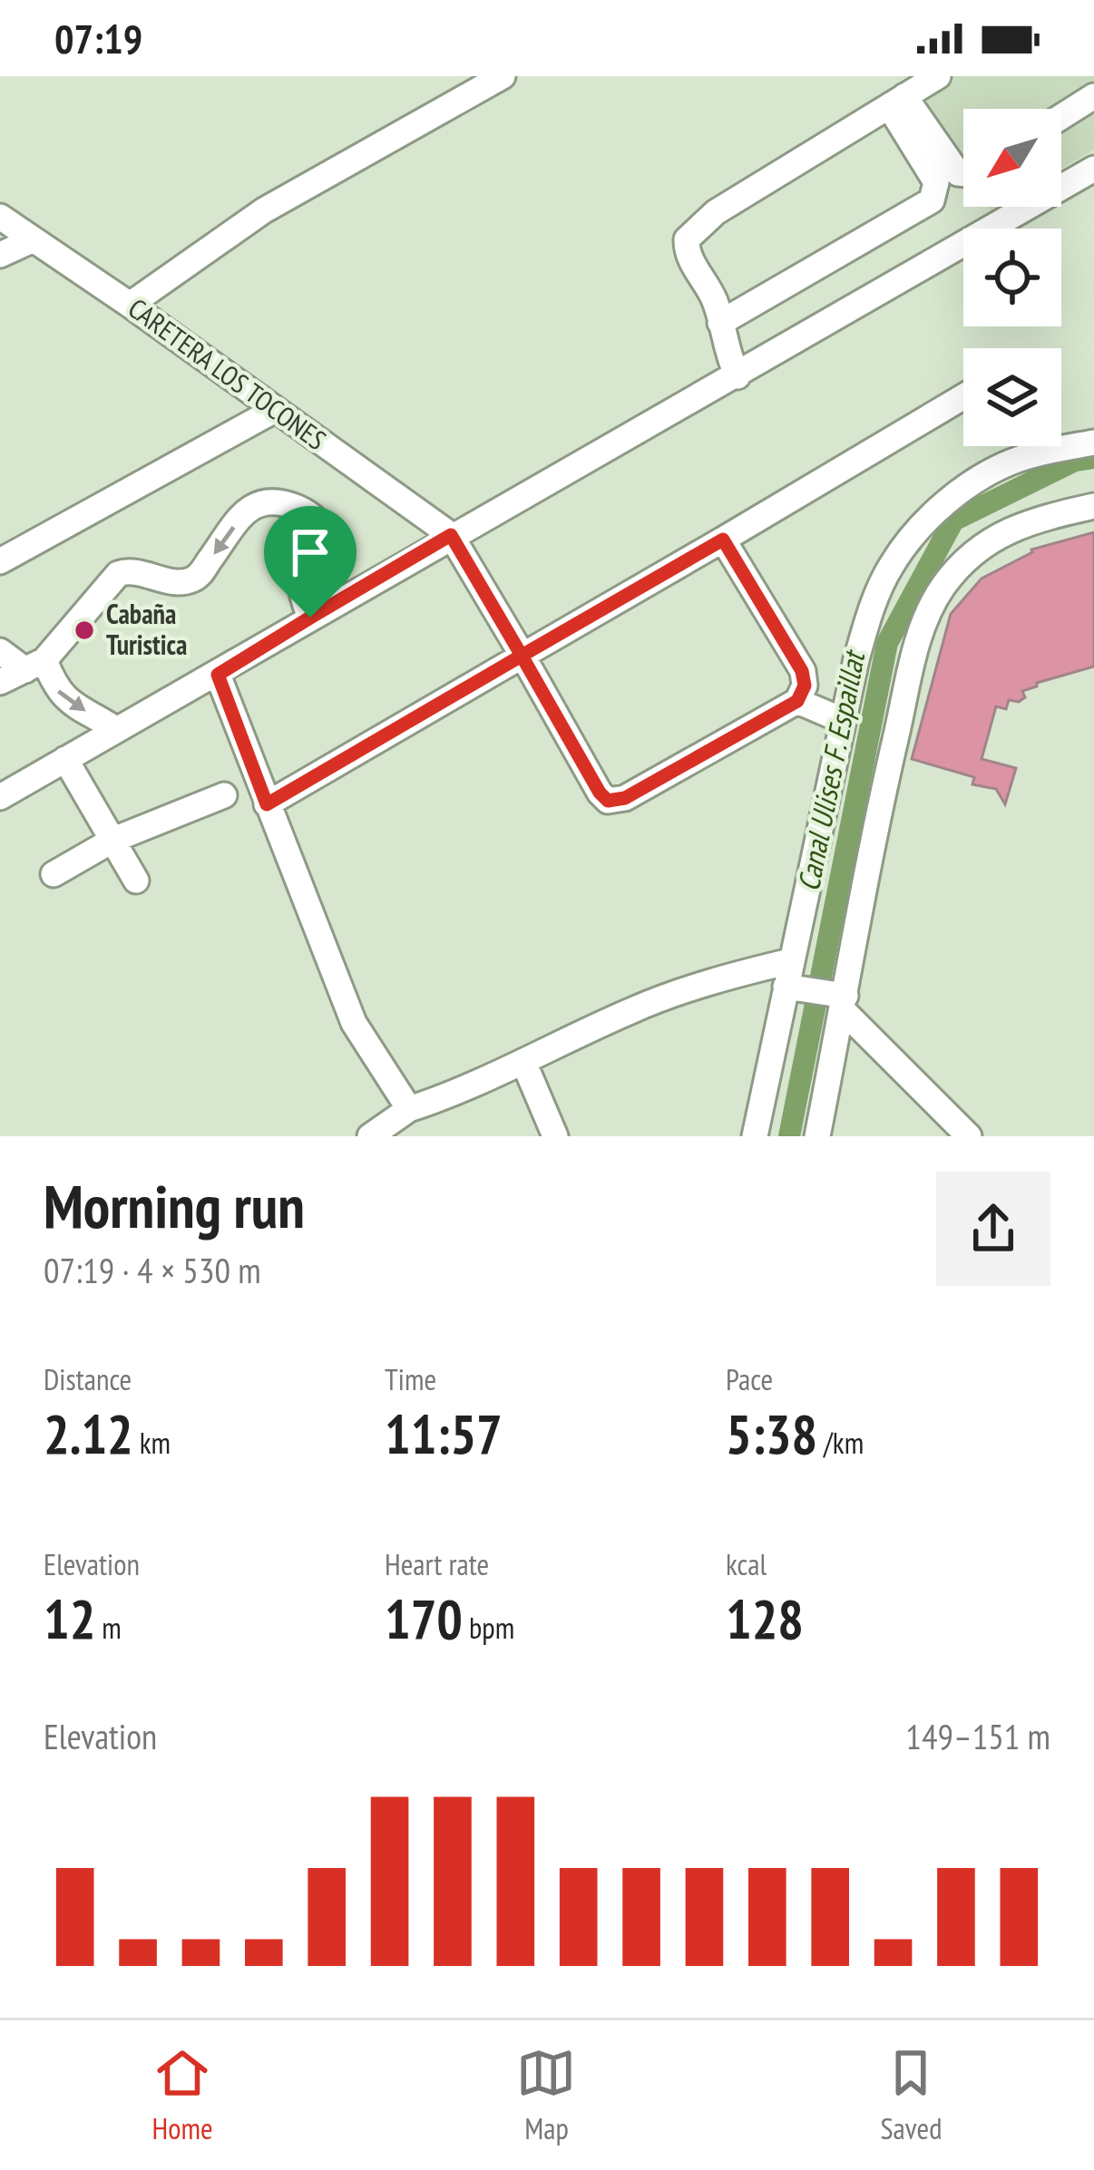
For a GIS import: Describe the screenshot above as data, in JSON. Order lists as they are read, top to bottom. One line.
{"streets":{"street":["CARETERA LOS TOCONES"]},"water":["Canal Ulises F. Espaillat"],"places":["Cabaña Turistica"],"north":"bottom left","page":{"status":"07:19","heading":["Morning run","07:19 · 4 × 530 m"],"stats":[["Distance","2.12 km"],["Time","11:57"],["Pace","5:38 /km"],["Elevation","12 m"],["Heart rate","170 bpm"],["kcal","128"]],"chart":["Elevation","149–151 m"],"tabs":["Home","Map","Saved"]}}
